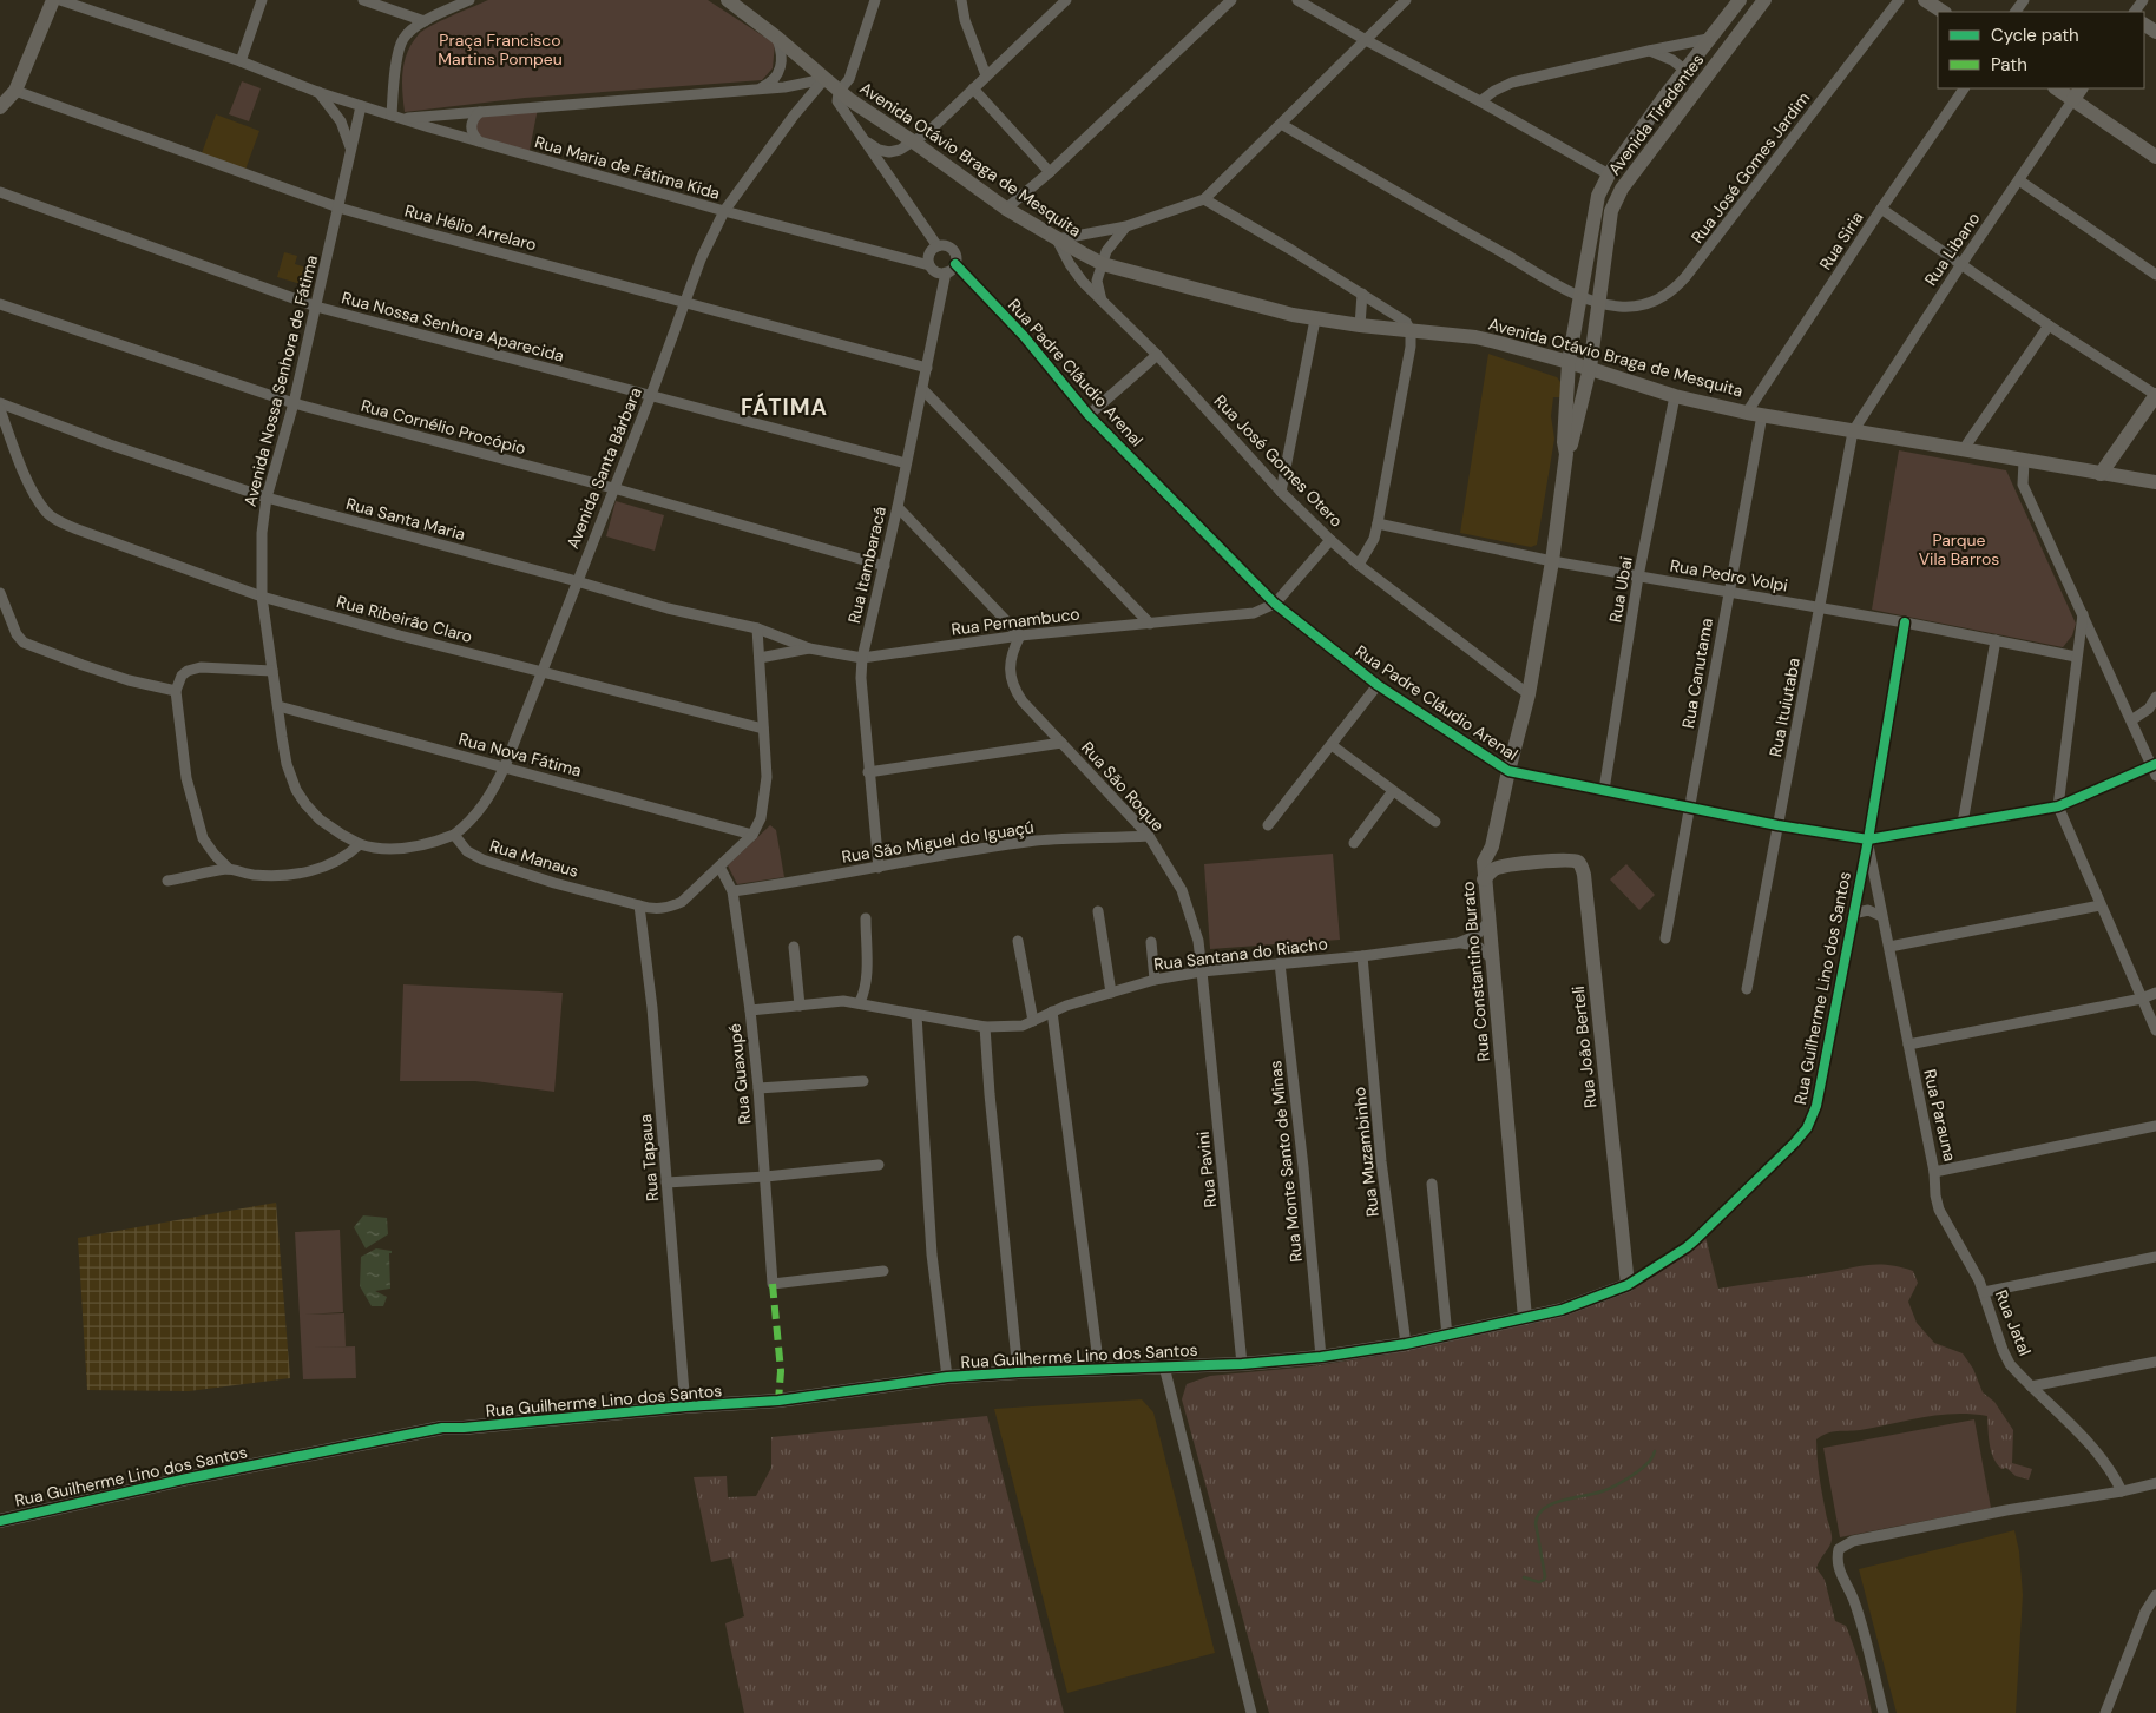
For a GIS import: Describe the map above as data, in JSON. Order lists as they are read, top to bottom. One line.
{"streets":{"street":["Avenida Tiradentes","Avenida Otávio Braga de Mesquita","Rua Maria de Fátima Kida","Rua José Gomes Jardim","Rua Hélio Arrelaro","Rua Siria","Rua Libano","Rua Nossa Senhora Aparecida","Rua Padre Cláudio Arenal","Avenida Nossa Senhora de Fátima","Rua Cornélio Procópio","Rua José Gomes Otero","Avenida Santa Bárbara","Rua Santa Maria","Rua Itambaracá","Rua Pedro Volpi","Rua Ubai","Rua Ribeirão Claro","Rua Pernambuco","Rua Canutama","Rua Ituiutaba","Rua Nova Fátima","Rua São Roque","Rua São Miguel do Iguaçú","Rua Manaus","Rua Santana do Riacho","Rua Constantino Burato","Rua Guilherme Lino dos Santos","Rua João Berteli","Rua Guaxupé","Rua Parauna","Rua Muzambinho","Rua Tapaua","Rua Monte Santo de Minas","Rua Pavini","Rua Jatal"]},"crossings":[["Avenida Tiradentes","Avenida Otávio Braga de Mesquita"],["Avenida Tiradentes","Rua José Gomes Jardim"],["Avenida Tiradentes","Rua Constantino Burato"],["Avenida Otávio Braga de Mesquita","Rua Siria"],["Avenida Otávio Braga de Mesquita","Rua Libano"],["Avenida Otávio Braga de Mesquita","Rua José Gomes Otero"],["Avenida Otávio Braga de Mesquita","Avenida Santa Bárbara"],["Avenida Otávio Braga de Mesquita","Rua Ubai"],["Avenida Otávio Braga de Mesquita","Rua Canutama"],["Avenida Otávio Braga de Mesquita","Rua Ituiutaba"],["Avenida Otávio Braga de Mesquita","Rua Constantino Burato"],["Rua Maria de Fátima Kida","Rua Padre Cláudio Arenal"],["Rua Maria de Fátima Kida","Avenida Nossa Senhora de Fátima"],["Rua Maria de Fátima Kida","Avenida Santa Bárbara"],["Rua Maria de Fátima Kida","Rua Itambaracá"],["Rua Hélio Arrelaro","Avenida Nossa Senhora de Fátima"],["Rua Hélio Arrelaro","Avenida Santa Bárbara"],["Rua Hélio Arrelaro","Rua Itambaracá"],["Rua Libano","Rua Ituiutaba"],["Rua Nossa Senhora Aparecida","Avenida Nossa Senhora de Fátima"],["Rua Nossa Senhora Aparecida","Avenida Santa Bárbara"],["Rua Nossa Senhora Aparecida","Rua Itambaracá"],["Rua Padre Cláudio Arenal","Rua Itambaracá"],["Rua Padre Cláudio Arenal","Rua Ubai"],["Rua Padre Cláudio Arenal","Rua Pernambuco"],["Rua Padre Cláudio Arenal","Rua Canutama"],["Rua Padre Cláudio Arenal","Rua Ituiutaba"],["Rua Padre Cláudio Arenal","Rua Constantino Burato"],["Rua Padre Cláudio Arenal","Rua Guilherme Lino dos Santos"],["Rua Padre Cláudio Arenal","Rua Parauna"],["Avenida Nossa Senhora de Fátima","Rua Cornélio Procópio"],["Avenida Nossa Senhora de Fátima","Rua Santa Maria"],["Avenida Nossa Senhora de Fátima","Rua Ribeirão Claro"],["Avenida Nossa Senhora de Fátima","Rua Nova Fátima"],["Rua Cornélio Procópio","Avenida Santa Bárbara"],["Rua Cornélio Procópio","Rua Itambaracá"],["Rua José Gomes Otero","Rua Constantino Burato"],["Avenida Santa Bárbara","Rua Santa Maria"],["Avenida Santa Bárbara","Rua Ribeirão Claro"],["Avenida Santa Bárbara","Rua Nova Fátima"],["Avenida Santa Bárbara","Rua Manaus"],["Rua Santa Maria","Rua Pernambuco"],["Rua Itambaracá","Rua Pernambuco"],["Rua Itambaracá","Rua São Miguel do Iguaçú"],["Rua Pedro Volpi","Rua Ubai"],["Rua Pedro Volpi","Rua Canutama"],["Rua Pedro Volpi","Rua Ituiutaba"],["Rua Pedro Volpi","Rua Constantino Burato"],["Rua Pedro Volpi","Rua Guilherme Lino dos Santos"],["Rua Pernambuco","Rua São Roque"],["Rua Nova Fátima","Rua Manaus"],["Rua São Roque","Rua São Miguel do Iguaçú"],["Rua São Roque","Rua Santana do Riacho"],["Rua São Roque","Rua Pavini"],["Rua São Miguel do Iguaçú","Rua Guaxupé"],["Rua Manaus","Rua Guaxupé"],["Rua Manaus","Rua Tapaua"],["Rua Santana do Riacho","Rua Constantino Burato"],["Rua Santana do Riacho","Rua Guaxupé"],["Rua Santana do Riacho","Rua Muzambinho"],["Rua Santana do Riacho","Rua Monte Santo de Minas"],["Rua Santana do Riacho","Rua Pavini"],["Rua Constantino Burato","Rua Guilherme Lino dos Santos"],["Rua Constantino Burato","Rua João Berteli"],["Rua Guilherme Lino dos Santos","Rua João Berteli"],["Rua Guilherme Lino dos Santos","Rua Parauna"],["Rua Guilherme Lino dos Santos","Rua Muzambinho"],["Rua Guilherme Lino dos Santos","Rua Tapaua"],["Rua Guilherme Lino dos Santos","Rua Monte Santo de Minas"],["Rua Guilherme Lino dos Santos","Rua Pavini"],["Rua Parauna","Rua Jatal"]],"districts":["FÁTIMA"],"parks":["Praça Francisco Martins Pompeu","Parque Vila Barros"],"legend":["Cycle path","Path"]}
